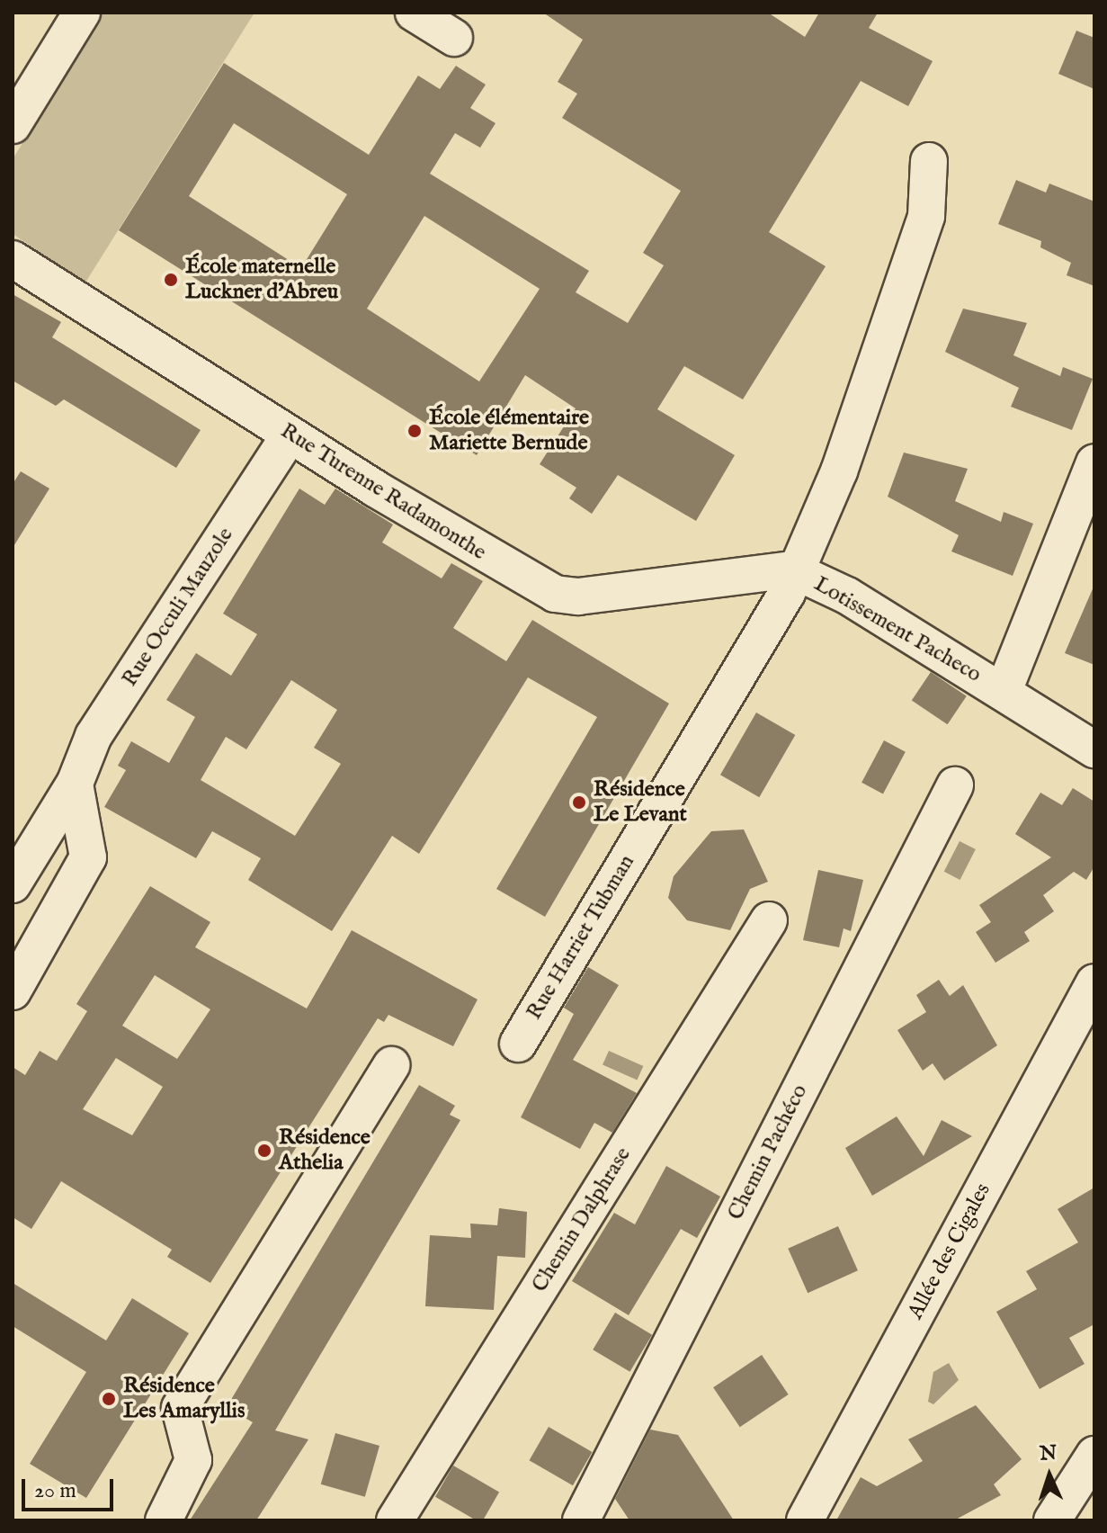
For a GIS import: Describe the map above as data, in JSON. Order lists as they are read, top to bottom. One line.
{"streets":{"street":["Rue Turenne Radamonthe","Rue Occuli Mauzole","Lotissement Pacheco","Rue Harriet Tubman","Chemin Pachéco","Chemin Dalphrase","Allée des Cigales"]},"crossings":[["Rue Turenne Radamonthe","Rue Occuli Mauzole"],["Rue Turenne Radamonthe","Lotissement Pacheco"],["Rue Turenne Radamonthe","Rue Harriet Tubman"],["Lotissement Pacheco","Rue Harriet Tubman"]],"places":["École maternelle Luckner d'Abreu","École élémentaire Mariette Bernude","Résidence Le Levant","Résidence Athelia","Résidence Les Amaryllis"],"scale_bar":"20 m","north":"top"}
